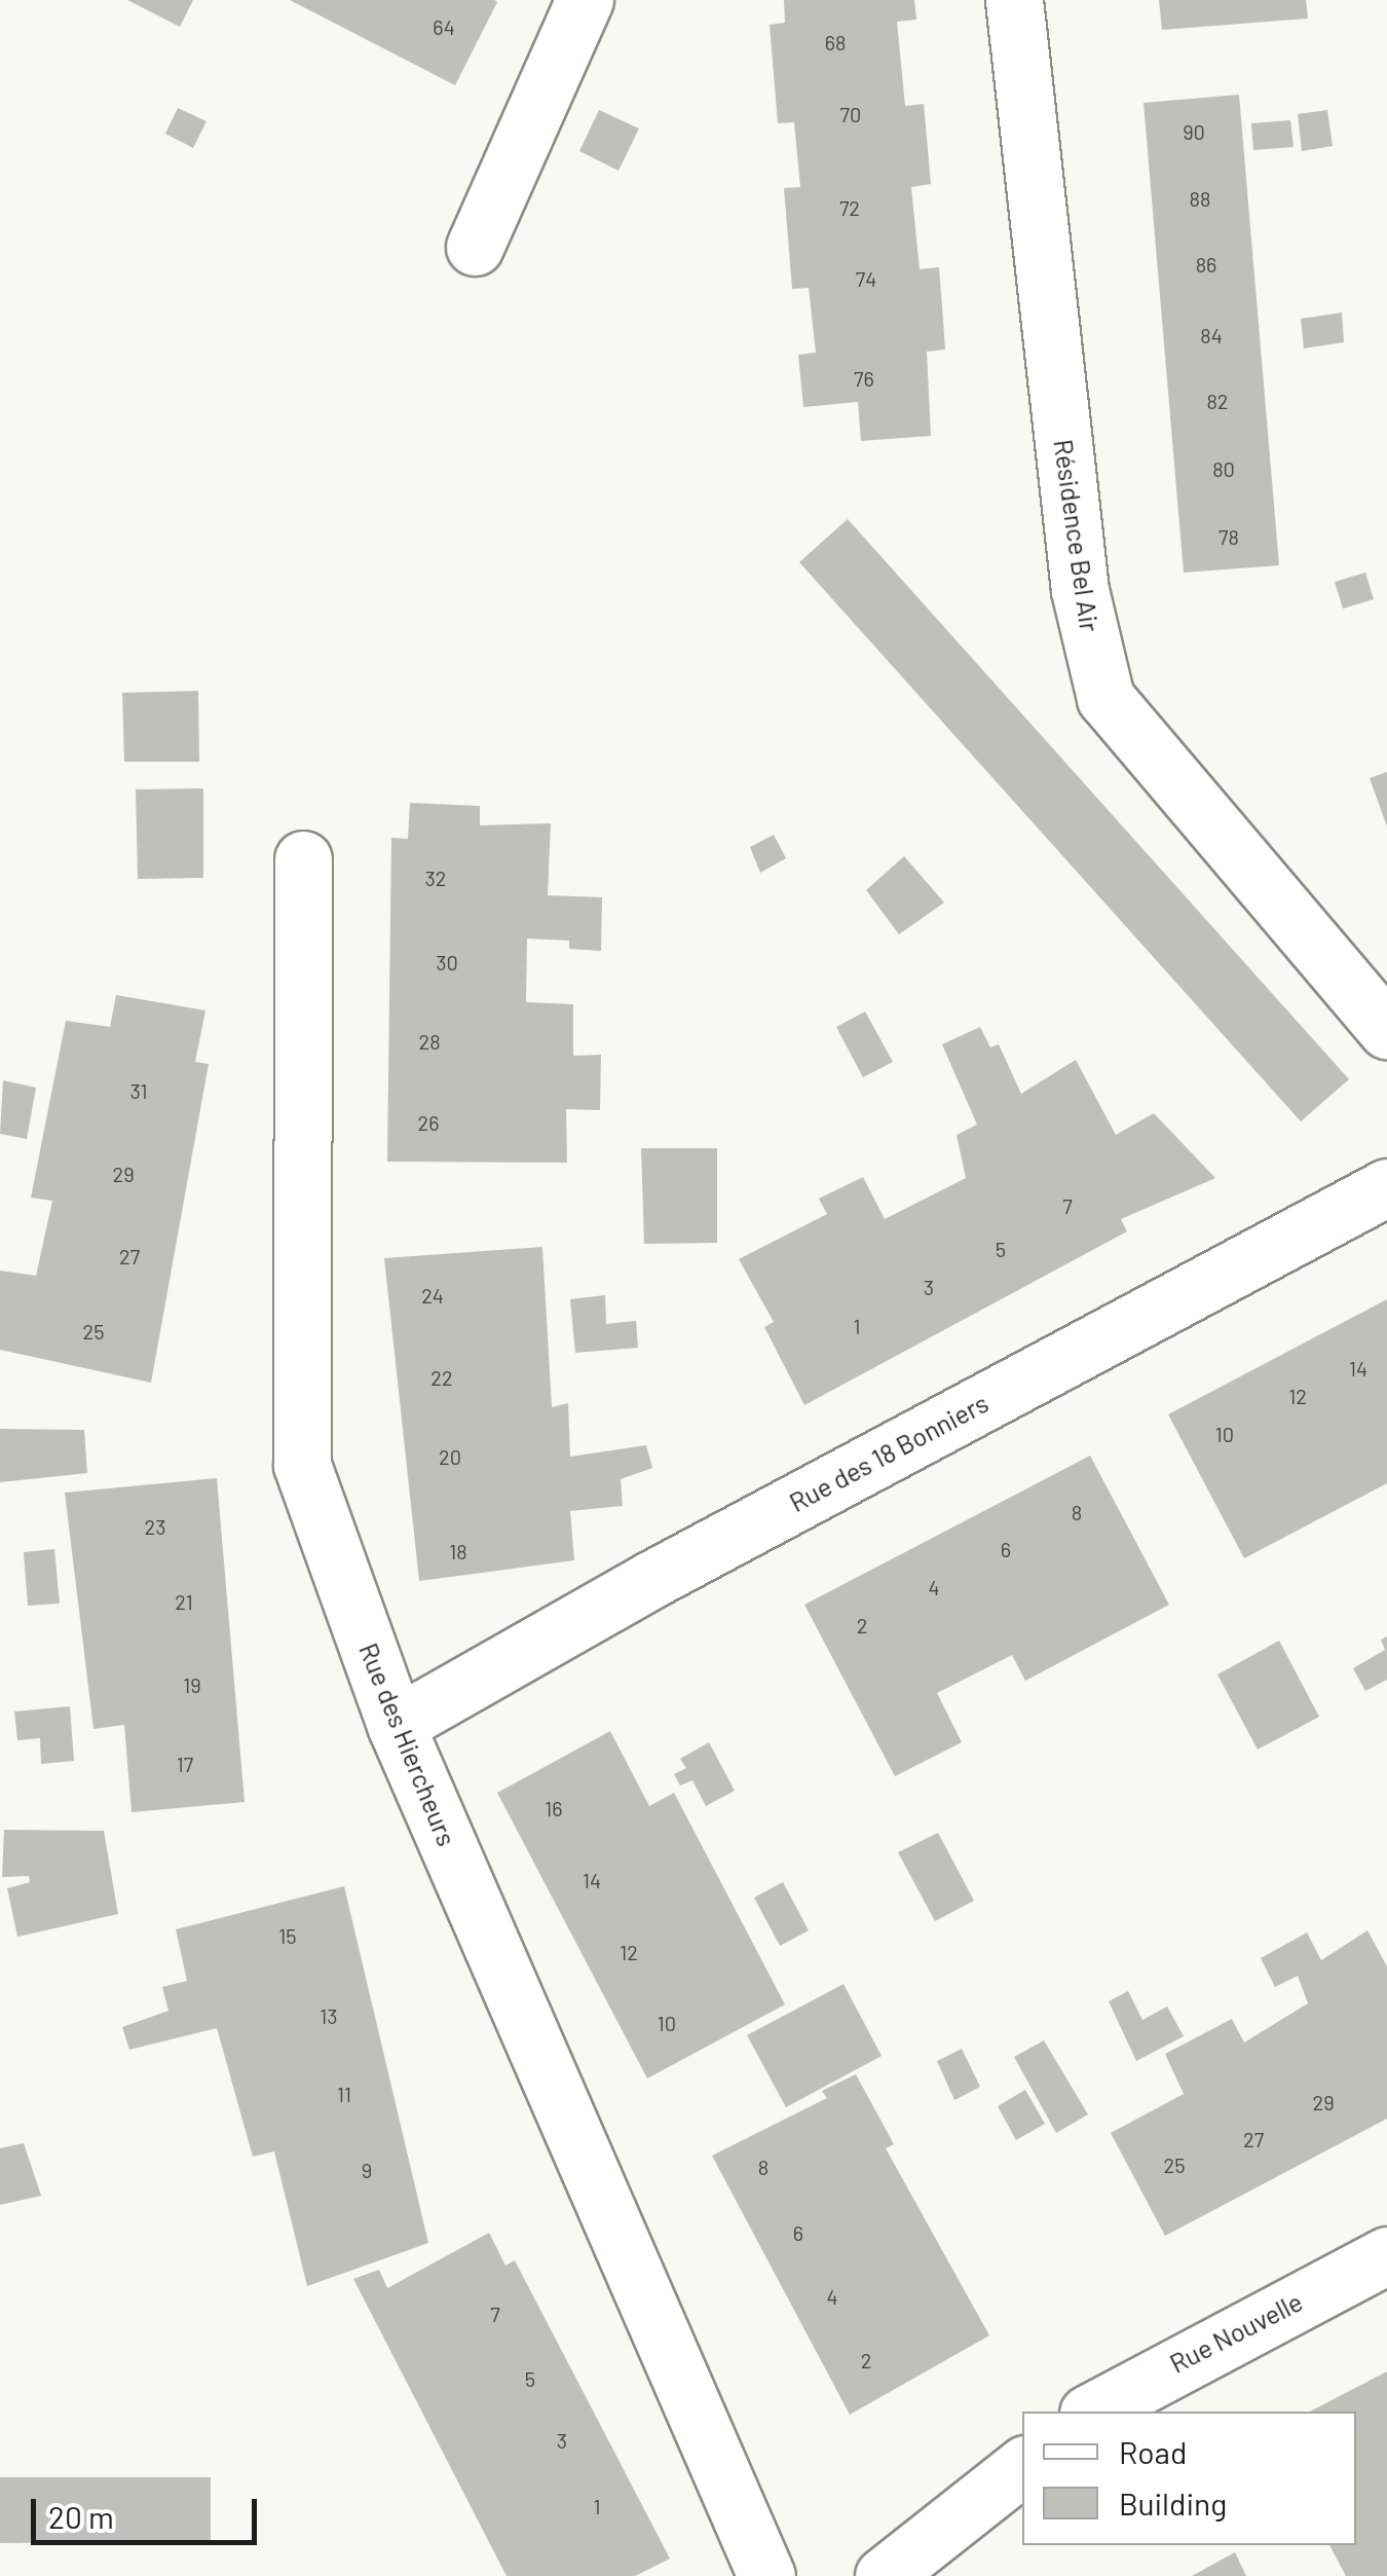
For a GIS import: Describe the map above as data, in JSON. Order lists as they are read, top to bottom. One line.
{"streets":{"street":["Résidence Bel Air","Rue des 18 Bonniers","Rue des Hiercheurs","Rue Nouvelle"]},"crossings":[["Rue des 18 Bonniers","Rue des Hiercheurs"]],"house_numbers":["64","68","70","90","88","72","86","74","84","76","82","80","78","32","30","28","31","26","29","7","5","27","3","24","1","25","14","22","12","10","20","8","23","6","18","4","21","2","19","17","16","14","15","12","13","10","11","29","27","25","8","9","6","4","7","2","5","3","1"],"legend":["Road","Building"],"scale_bar":"20 m"}
